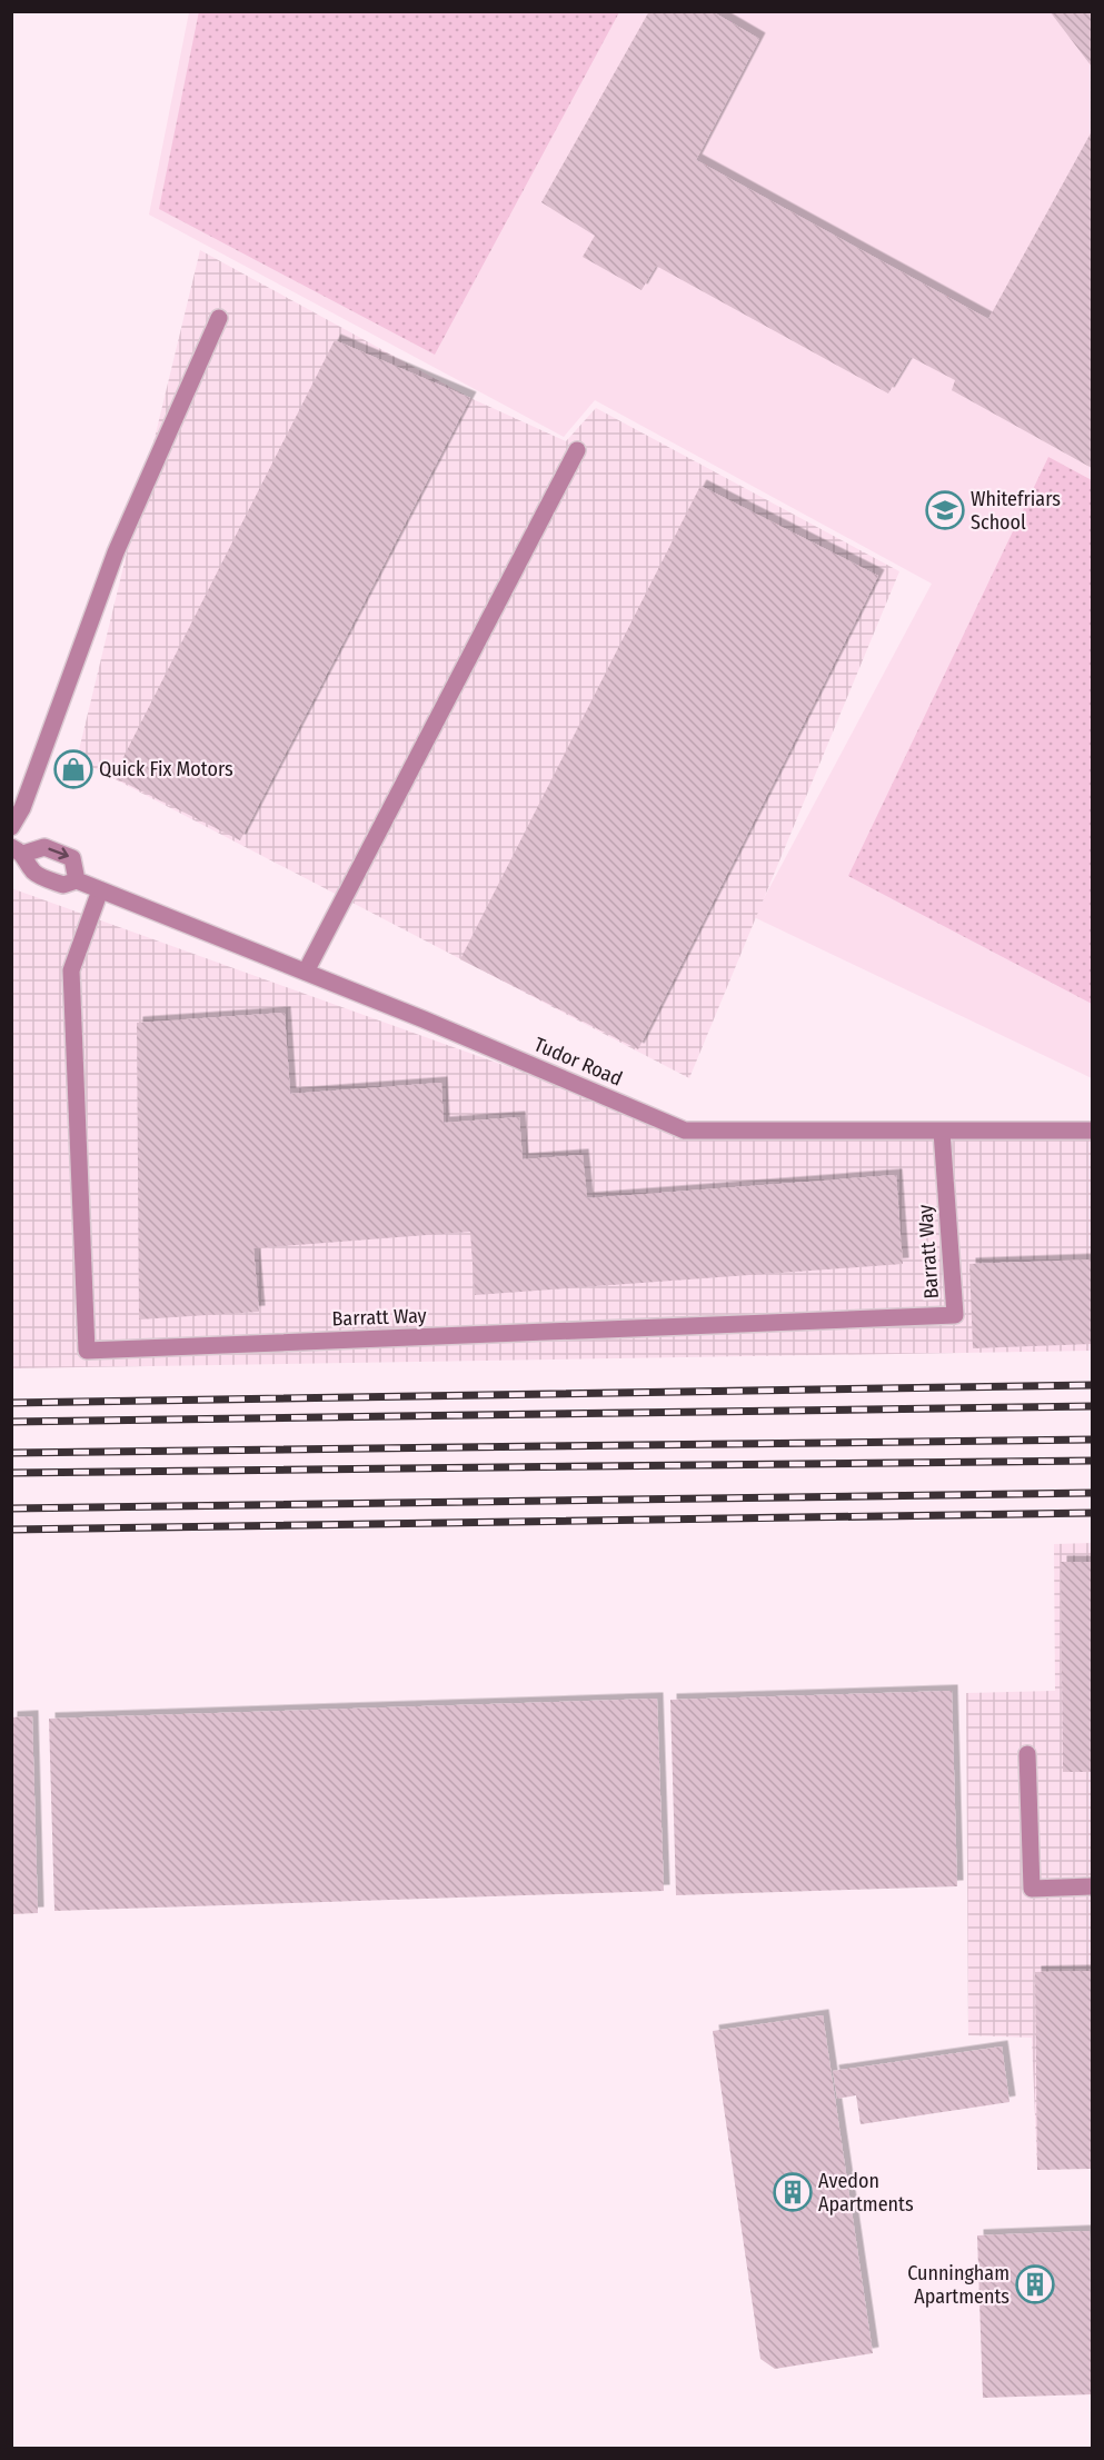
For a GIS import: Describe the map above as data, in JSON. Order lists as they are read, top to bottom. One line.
{"streets":{"street":["Tudor Road","Barratt Way"]},"crossings":[["Tudor Road","Barratt Way"]],"places":{"school or university":["Whitefriars School"],"shop":["Quick Fix Motors"],"building":["Avedon Apartments","Cunningham Apartments"]}}
